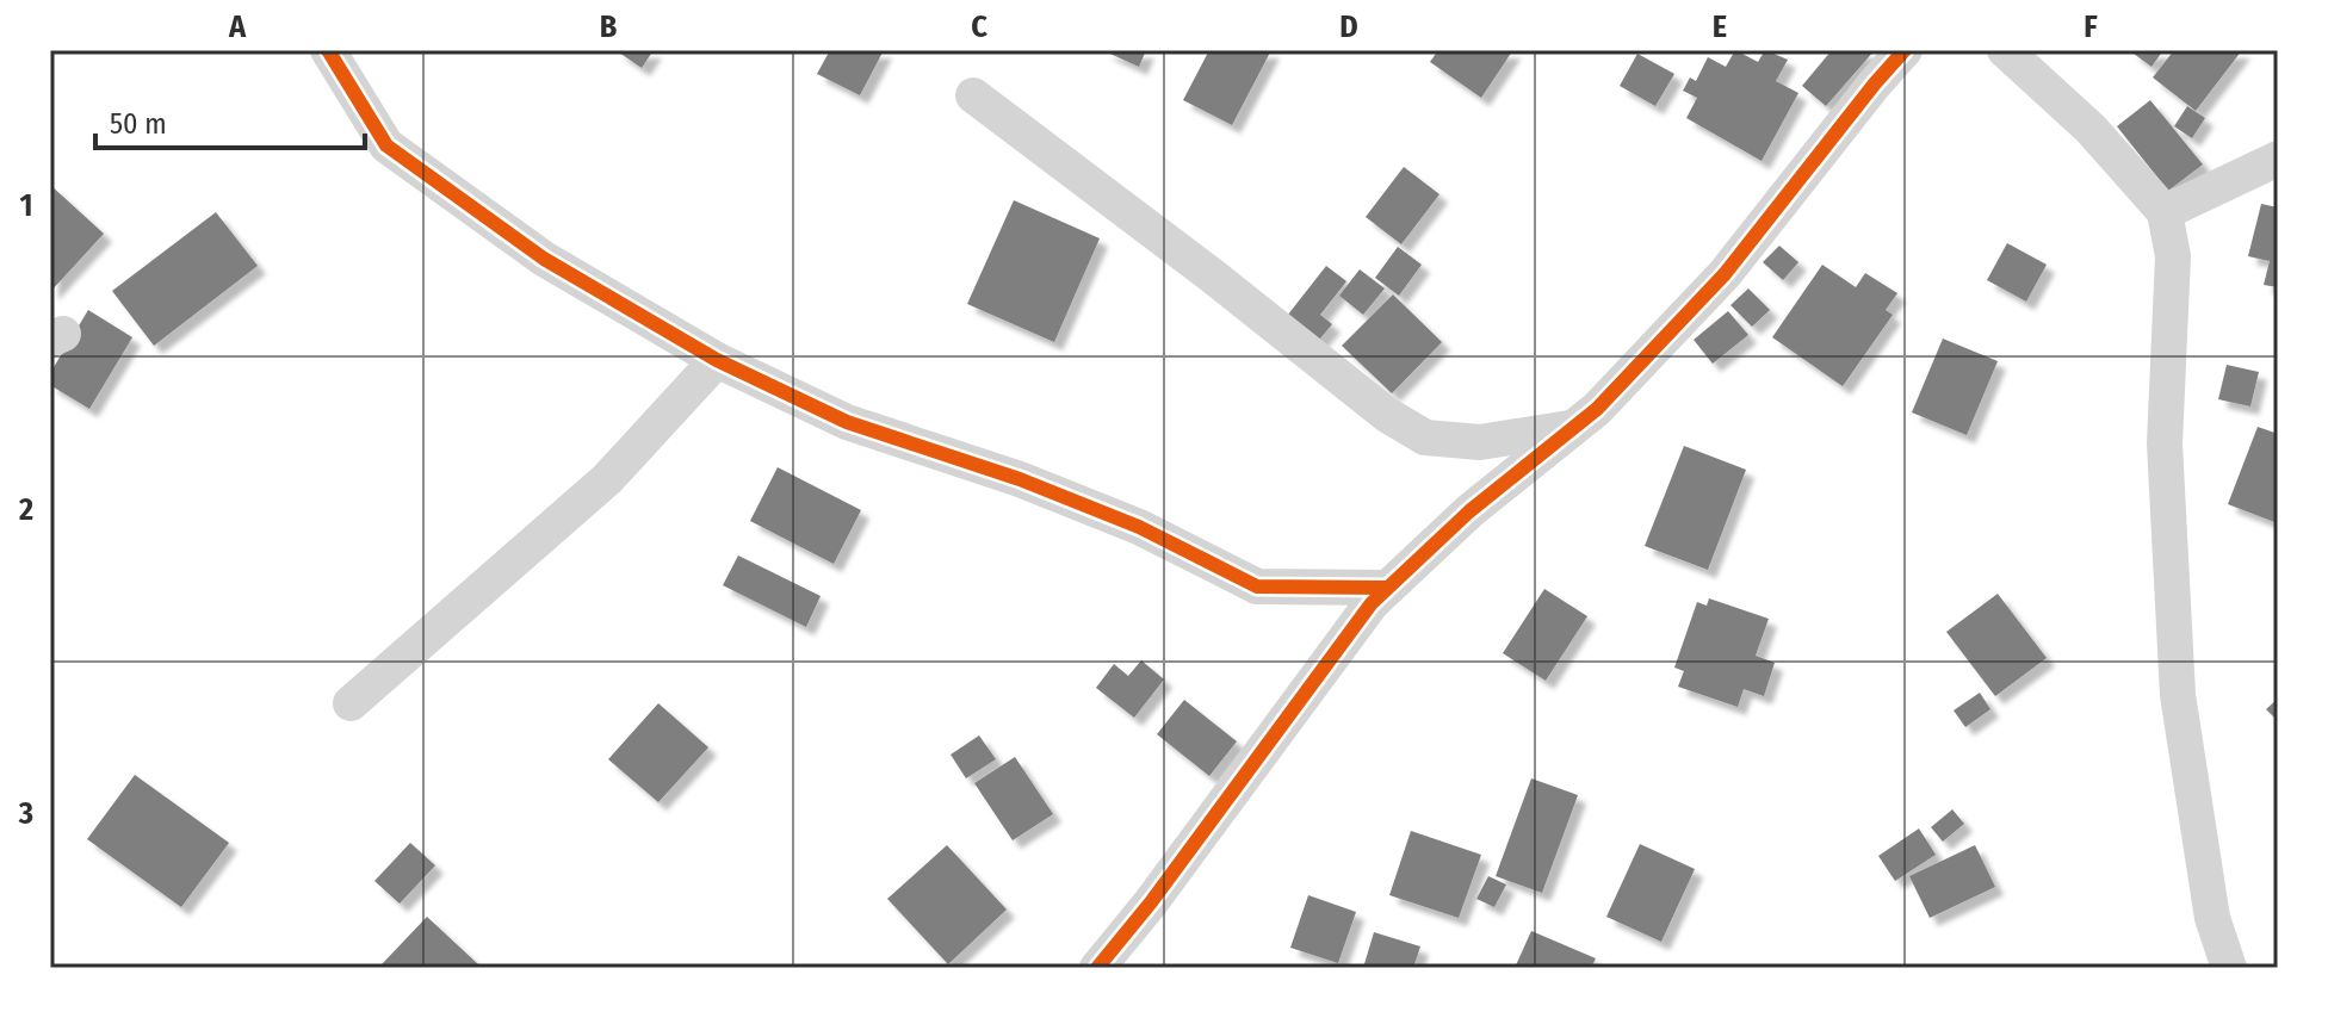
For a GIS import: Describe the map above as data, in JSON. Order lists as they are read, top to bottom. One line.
{"scale_bar":"50 m","grid":{"columns":["A","B","C","D","E","F"],"rows":["1","2","3"]}}
